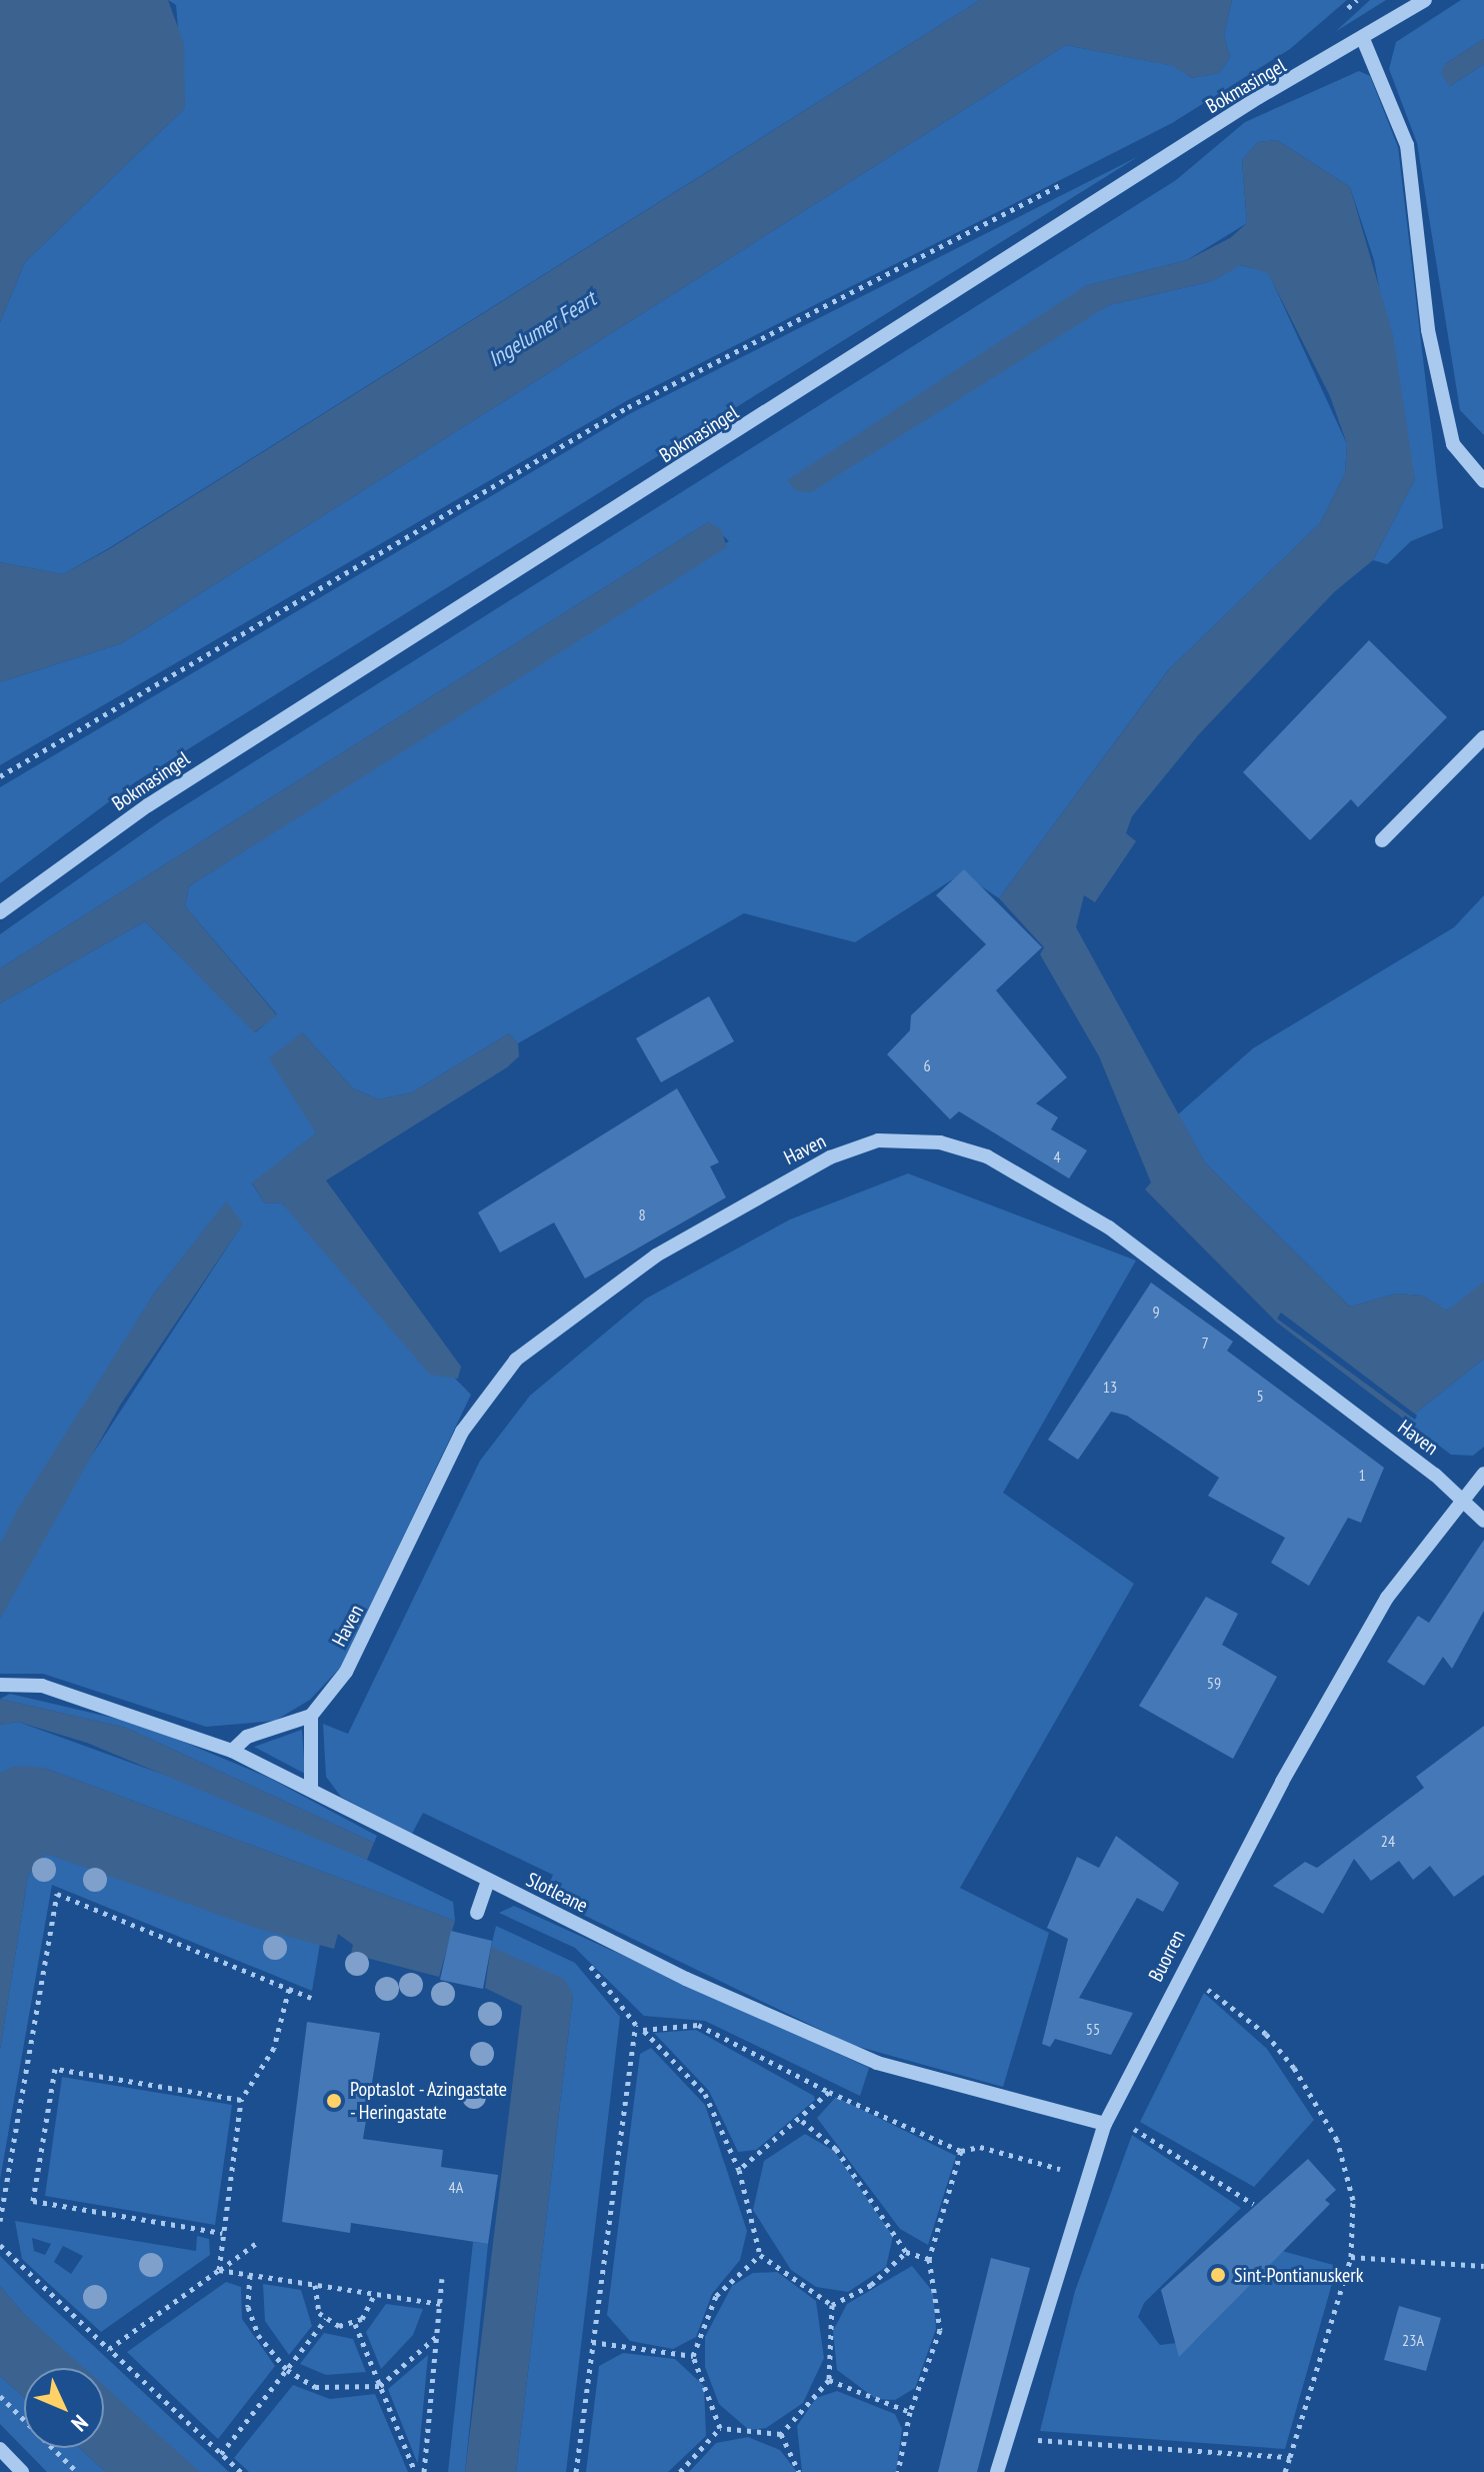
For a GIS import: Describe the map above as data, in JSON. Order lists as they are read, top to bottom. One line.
{"streets":{"street":["Bokmasingel","Haven","Slotleane","Buorren"]},"crossings":[["Haven","Buorren"],["Slotleane","Buorren"]],"water":["Ingelumer Feart"],"places":["Poptaslot - Azingastate - Heringastate","Sint-Pontianuskerk"],"house_numbers":["6","4","8","9","7","13","5","1","59","24","55","4A","23A"],"north":"bottom right"}
